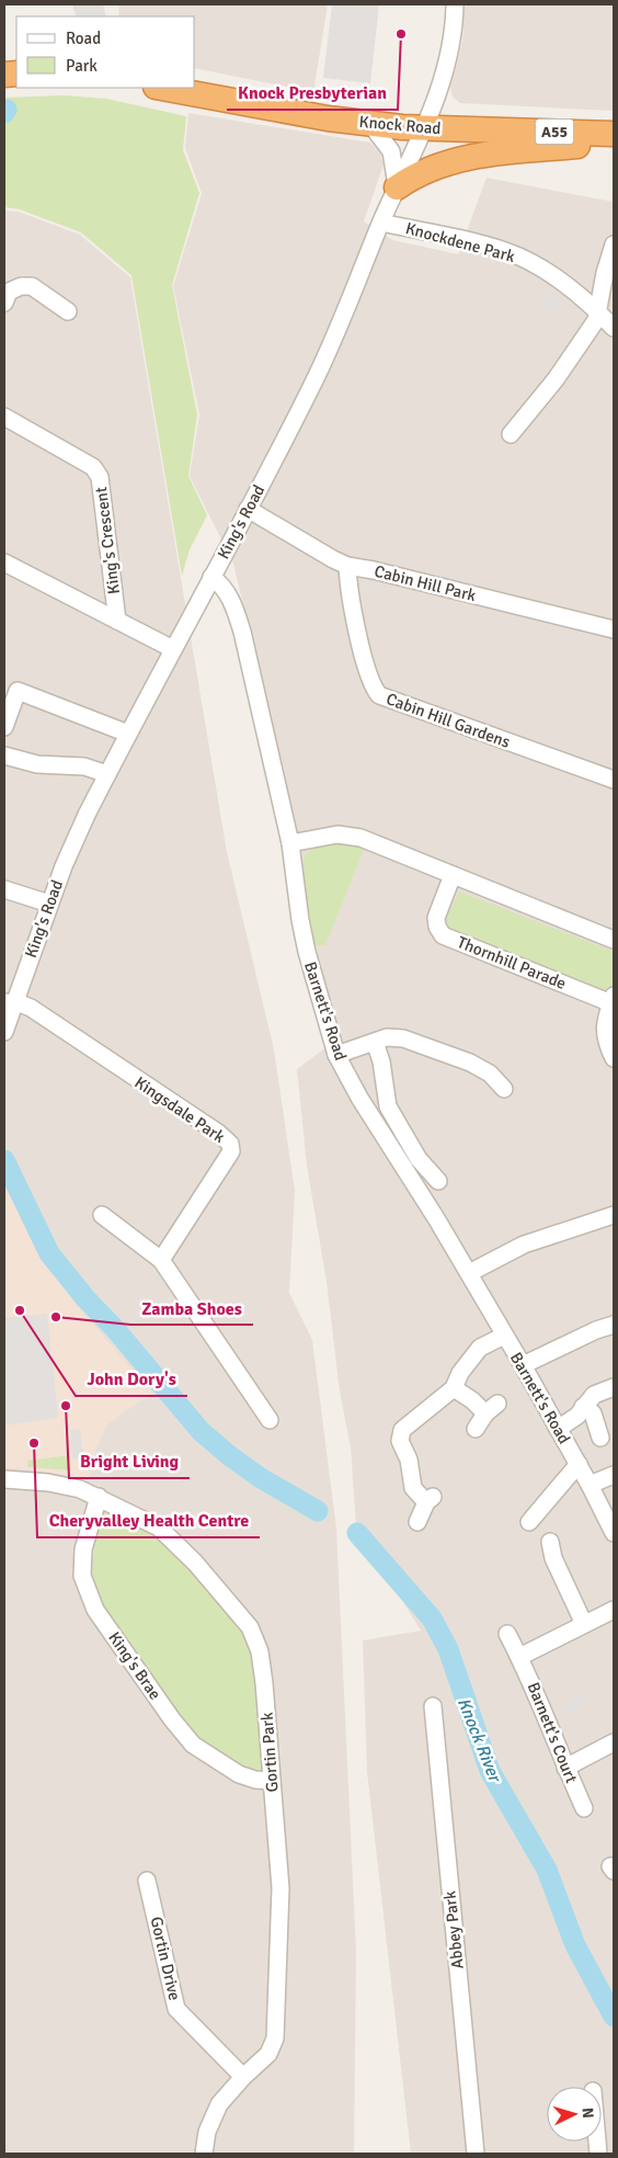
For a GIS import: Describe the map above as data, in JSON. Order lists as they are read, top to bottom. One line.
{"streets":{"highway":["Knock Road","A55"],"street":["Knockdene Park","King's Road","King's Crescent","Cabin Hill Park","Cabin Hill Gardens","Thornhill Parade","Barnett's Road","Kingsdale Park","King's Brae","Barnett's Court","Gortin Park","Abbey Park","Gortin Drive"]},"crossings":[["Knock Road","King's Road"],["Knockdene Park","King's Road"],["King's Road","Cabin Hill Park"],["King's Road","Barnett's Road"],["King's Road","Kingsdale Park"],["Cabin Hill Park","Cabin Hill Gardens"],["King's Brae","Gortin Park"],["Gortin Park","Gortin Drive"]],"water":["Knock River"],"places":["Knock Presbyterian","John Dory's","Zamba Shoes","Bright Living","Cheryvalley Health Centre"],"legend":["Road","Park"],"north":"right"}
